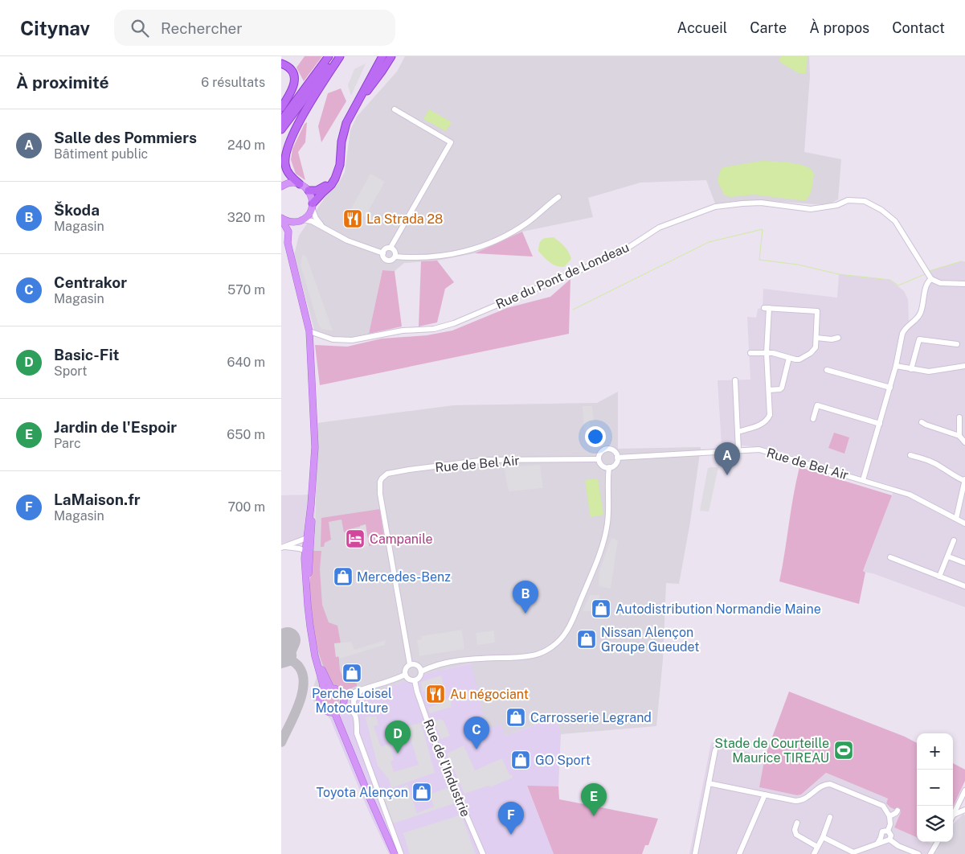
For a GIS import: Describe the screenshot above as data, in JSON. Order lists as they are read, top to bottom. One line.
{"streets":{"street":["Rue du Pont de Londeau","Rue de Bel Air","Rue de l'Industrie"]},"crossings":[["Rue de Bel Air","Rue de l'Industrie"]],"places":{"restaurant":["La Strada 28","Au négociant"],"hotel":["Campanile"],"shop":["Mercedes-Benz","Autodistribution Normandie Maine","Nissan Alençon Groupe Gueudet","Perche Loisel Motoculture","Carrosserie Legrand","GO Sport","Toyota Alençon"],"sports":["Stade de Courteille Maurice TIREAU"]},"page":{"header":"Citynav","search":"Rechercher","nav":["Accueil","Carte","À propos","Contact"],"heading":["À proximité","6 résultats"],"list":[{"mark":"A","name":"Salle des Pommiers","note":"Bâtiment public","value":"240 m"},{"mark":"B","name":"Škoda","note":"Magasin","value":"320 m"},{"mark":"C","name":"Centrakor","note":"Magasin","value":"570 m"},{"mark":"D","name":"Basic-Fit","note":"Sport","value":"640 m"},{"mark":"E","name":"Jardin de l'Espoir","note":"Parc","value":"650 m"},{"mark":"F","name":"LaMaison.fr","note":"Magasin","value":"700 m"}],"pins":["A","B","C","D","E","F"],"map_buttons":["+","−"]}}
